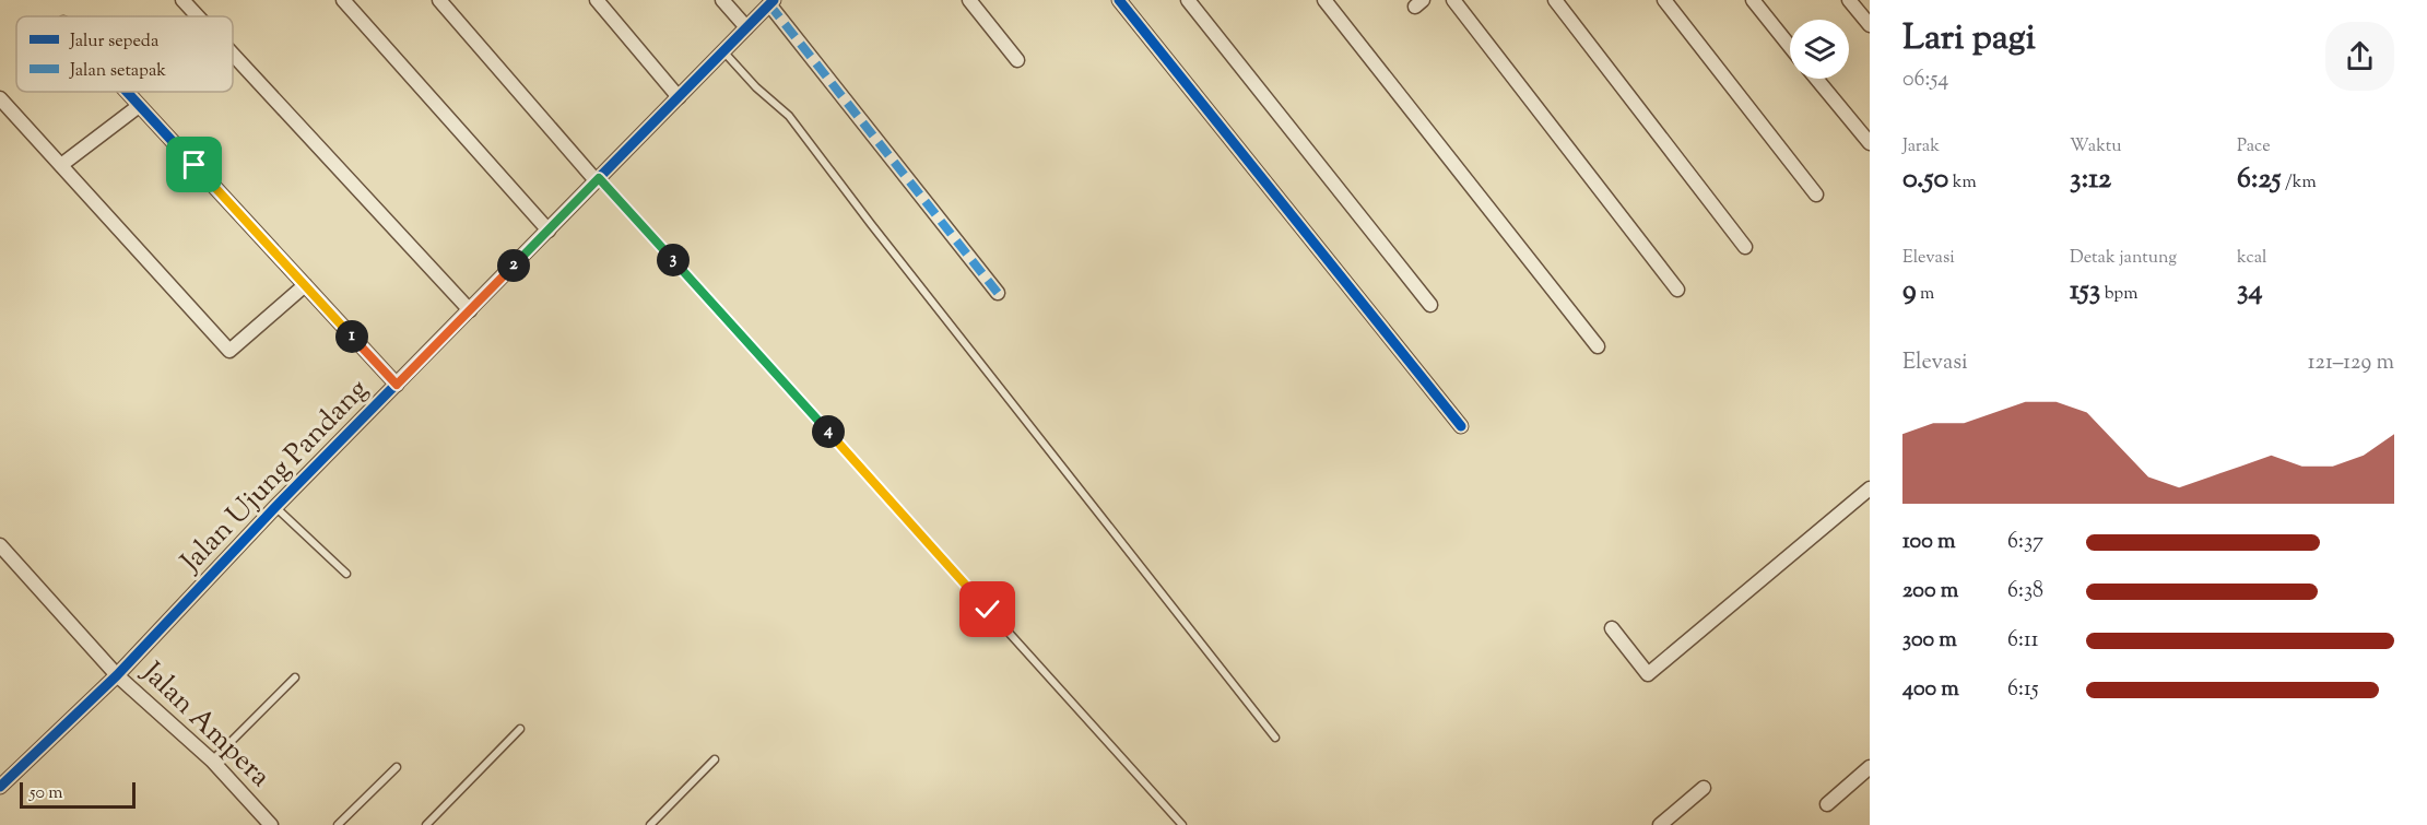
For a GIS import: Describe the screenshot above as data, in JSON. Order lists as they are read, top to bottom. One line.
{"streets":{"street":["Jalan Ujung Pandang","Jalan Ampera"]},"crossings":[["Jalan Ujung Pandang","Jalan Ampera"]],"legend":["Jalur sepeda","Jalan setapak"],"scale_bar":"50 m","page":{"heading":["Lari pagi","06:54"],"stats":[["Jarak","0.50 km"],["Waktu","3:12"],["Pace","6:25 /km"],["Elevasi","9 m"],["Detak jantung","153 bpm"],["kcal","34"]],"pins":["3","2","1","4"],"chart":["Elevasi","121–129 m"],"list":[{"name":"100 m","note":"6:37"},{"name":"200 m","note":"6:38"},{"name":"300 m","note":"6:11"},{"name":"400 m","note":"6:15"}],"scale":"50 m"}}
